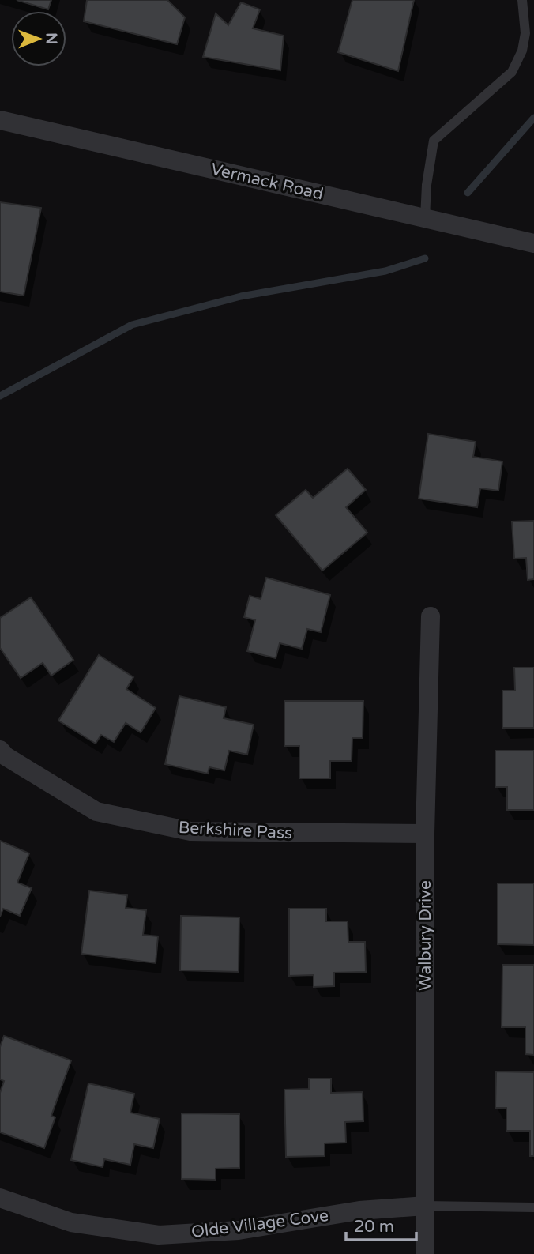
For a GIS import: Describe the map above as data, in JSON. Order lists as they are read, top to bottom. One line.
{"streets":{"street":["Vermack Road","Berkshire Pass","Walbury Drive","Olde Village Cove"]},"crossings":[["Berkshire Pass","Walbury Drive"],["Walbury Drive","Olde Village Cove"]],"scale_bar":"20 m","north":"right"}
